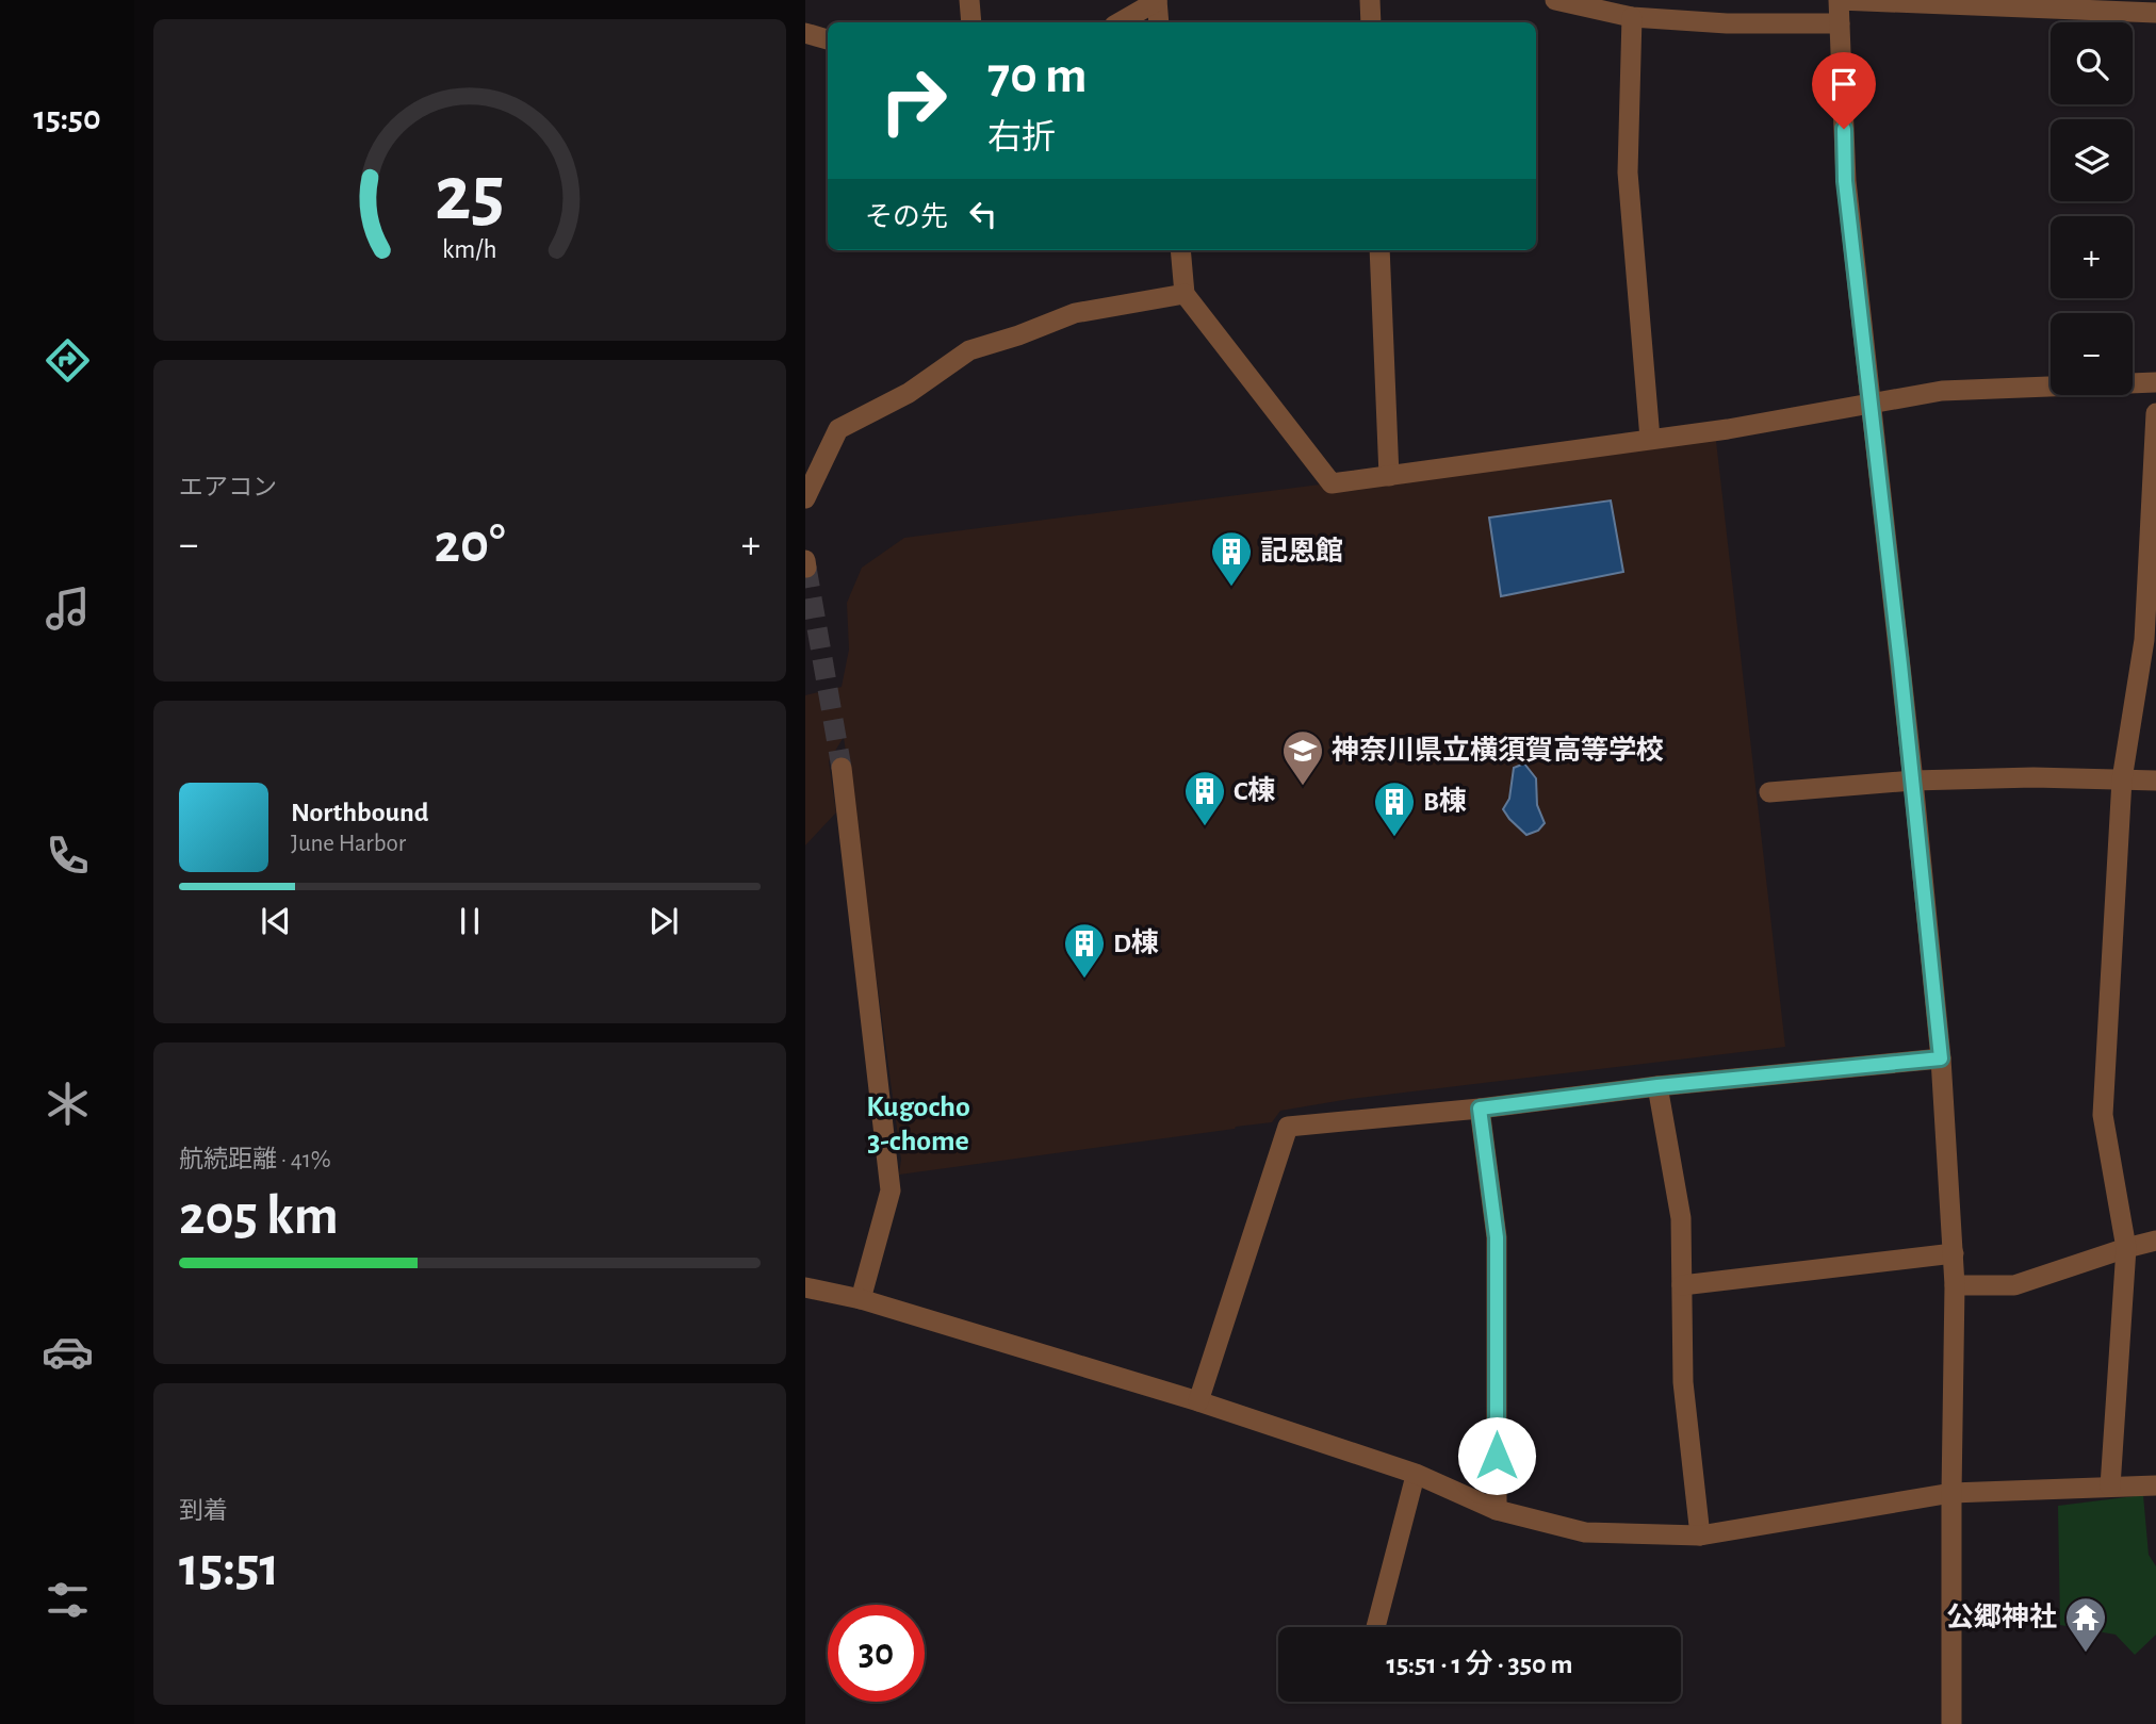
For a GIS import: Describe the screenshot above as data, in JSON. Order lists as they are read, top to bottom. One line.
{"districts":["Kugocho 3-chome"],"places":{"building":["記恩館","C棟","B棟","D棟"],"school or university":["神奈川県立横須賀高等学校"],"temple":["公郷神社"]},"page":{"tabs":"15:50","map_buttons":["+","−"],"turn":["70 m","右折"],"then":"その先","tile":["エアコン",["航続距離 · 41%","205 km"],["到着","15:51"]],"heat":["−","20°","+"],"song":["Northbound","June Harbor"],"limit":"30","trip":"15:51 · 1 分 · 350 m","gauge":["25","km/h"]}}
